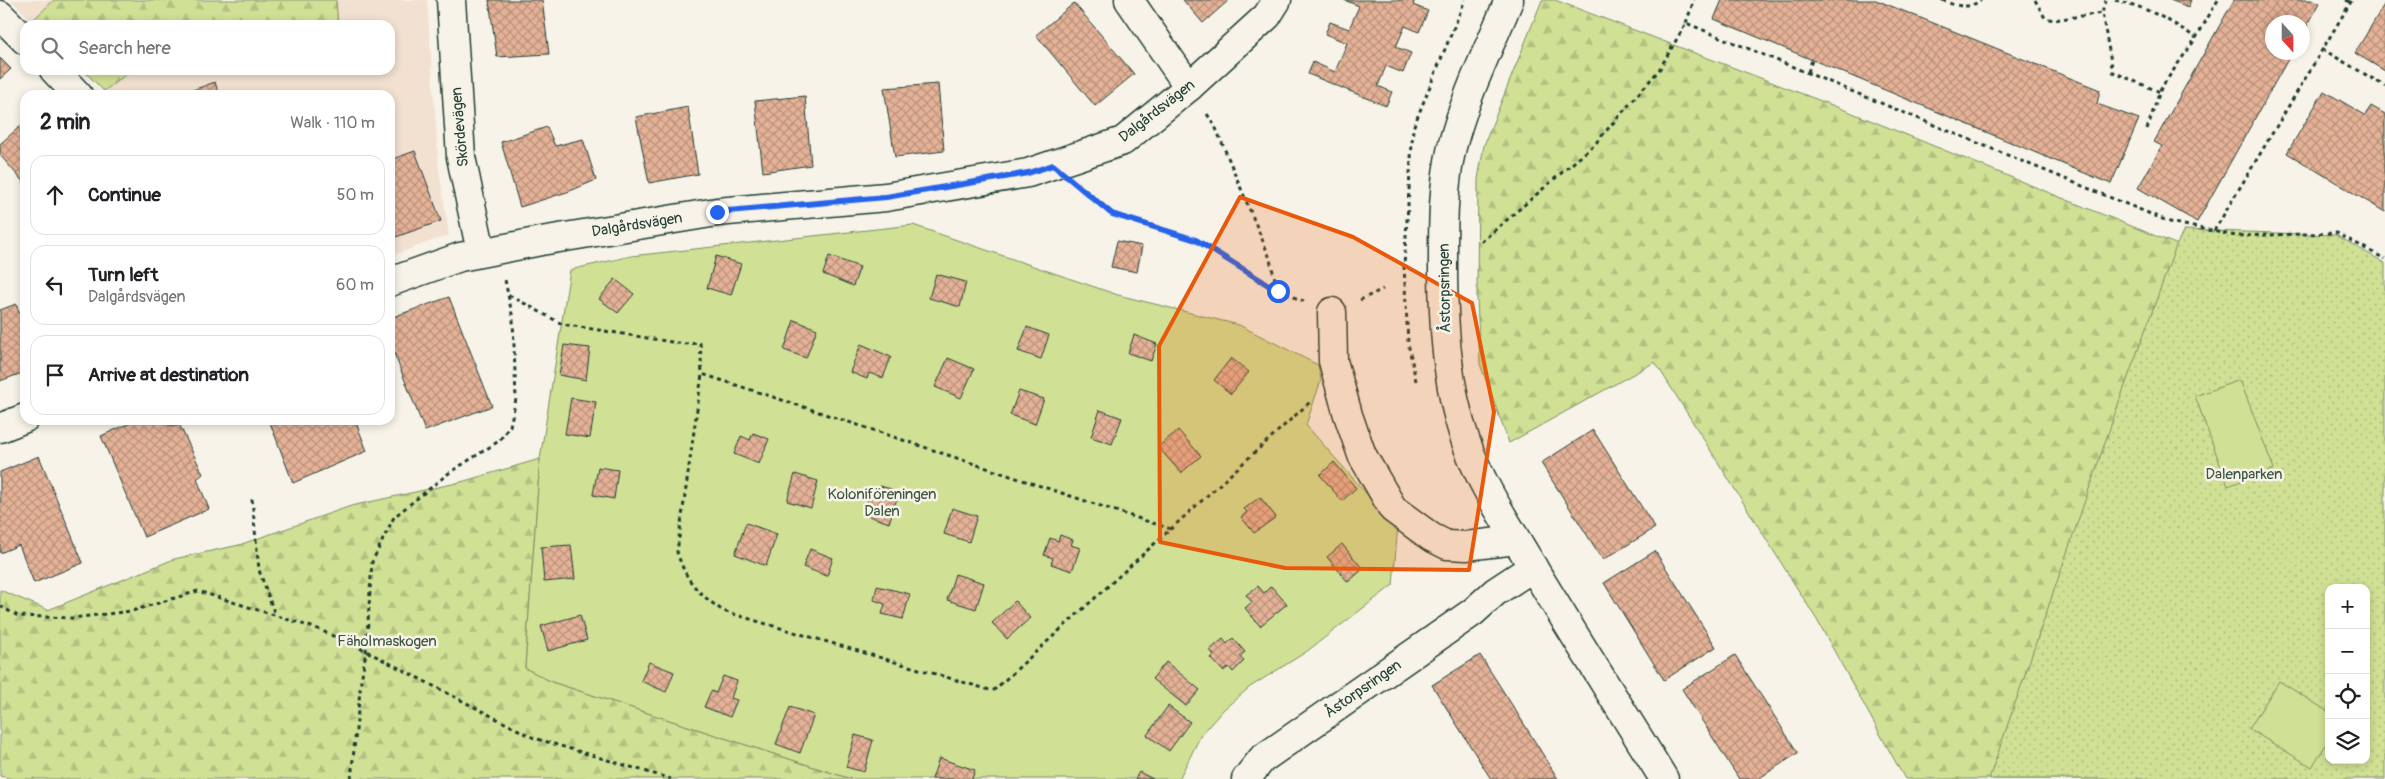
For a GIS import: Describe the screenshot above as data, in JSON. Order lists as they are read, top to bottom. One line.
{"streets":{"street":["Dalgårdsvägen","Skördevägen","Åstorpsringen"]},"crossings":[["Dalgårdsvägen","Skördevägen"]],"parks":["Dalenparken","Koloniföreningen Dalen","Fäholmaskogen"],"north":"bottom","page":{"search":"Search here","heading":["2 min","Walk · 110 m"],"list":[["Continue","50 m"],["Turn left","Dalgårdsvägen","60 m"],"Arrive at destination"],"map_buttons":["+","−"]}}
